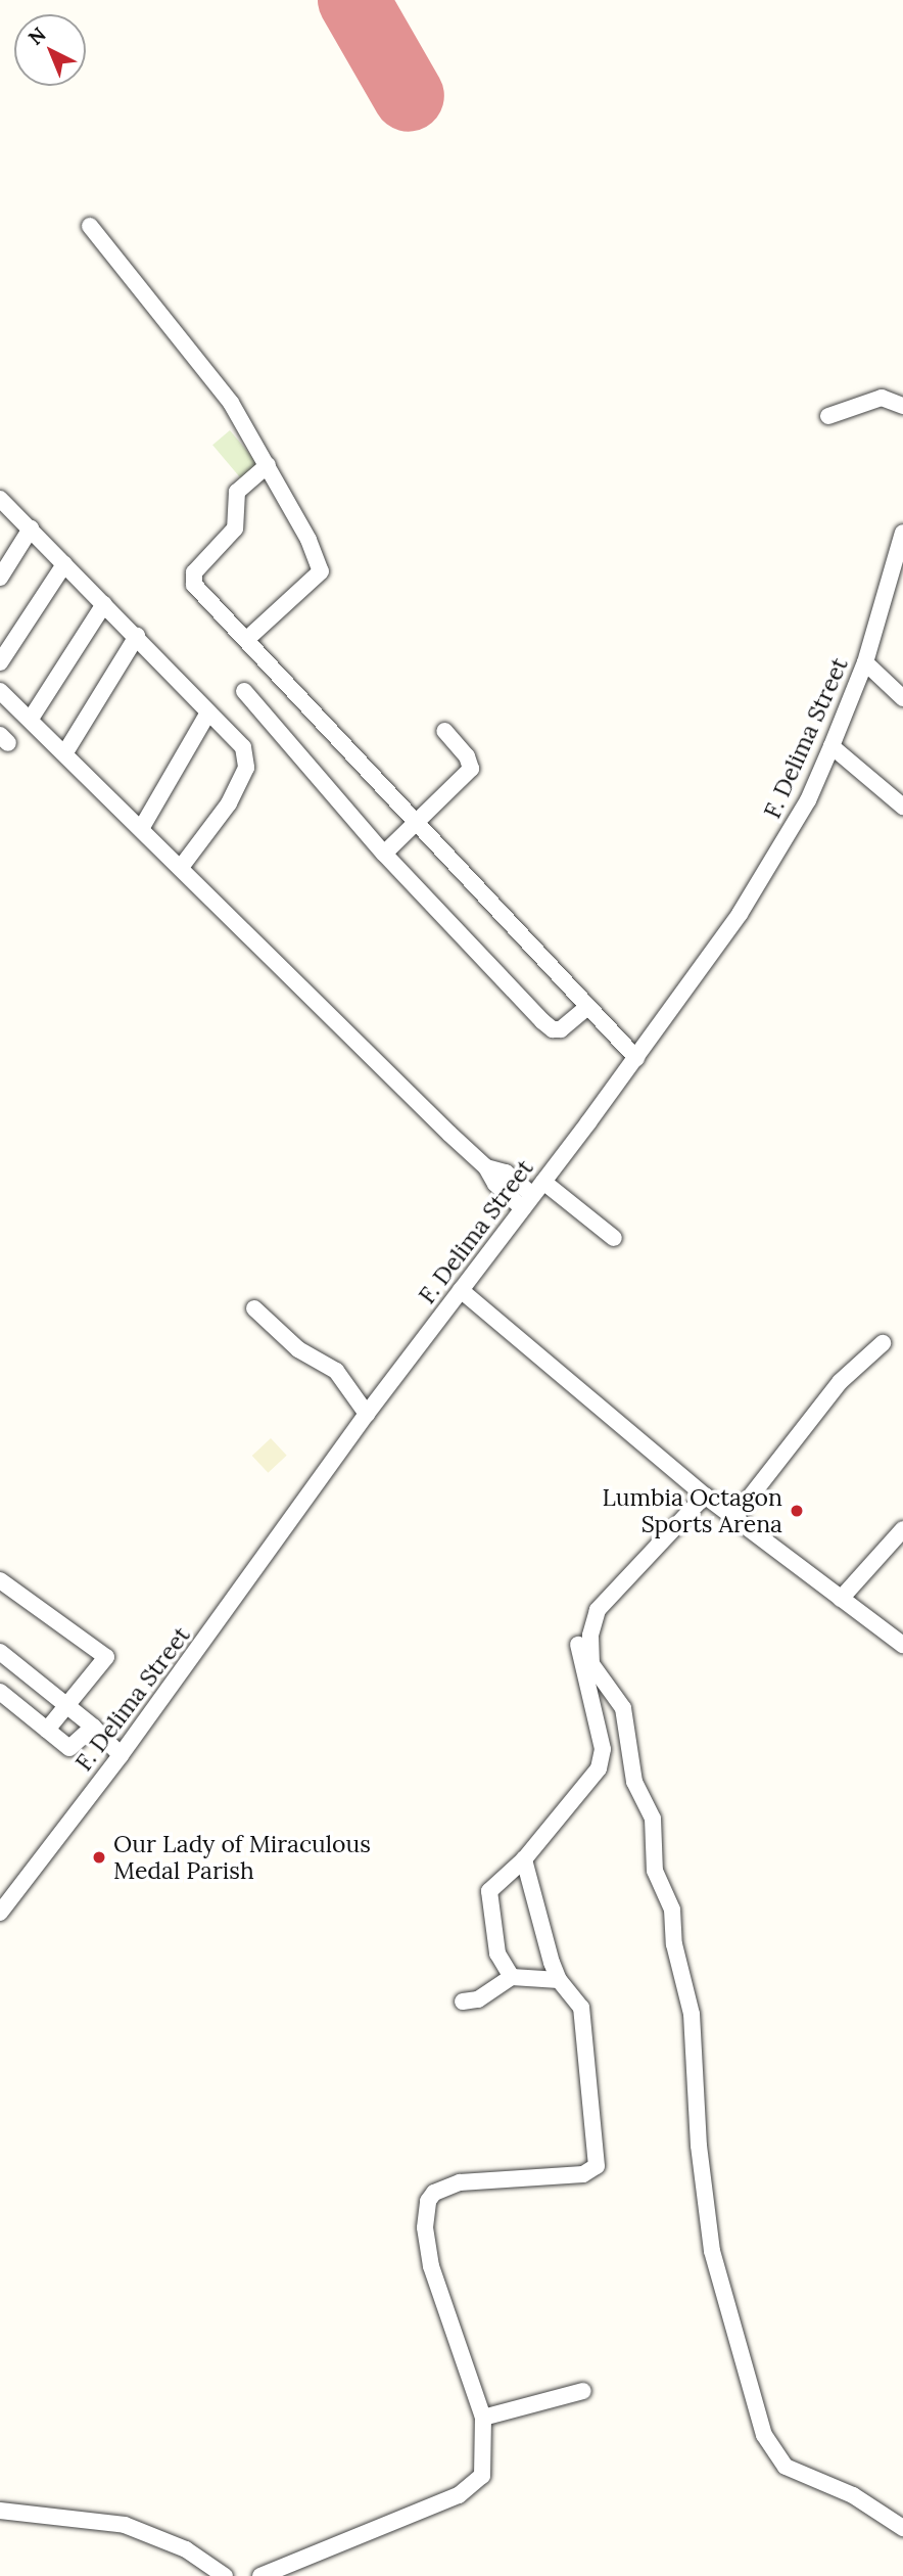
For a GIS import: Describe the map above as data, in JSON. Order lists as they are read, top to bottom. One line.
{"streets":{"street":["F. Delima Street"]},"places":["Lumbia Octagon Sports Arena","Our Lady of Miraculous Medal Parish"],"north":"top left"}
